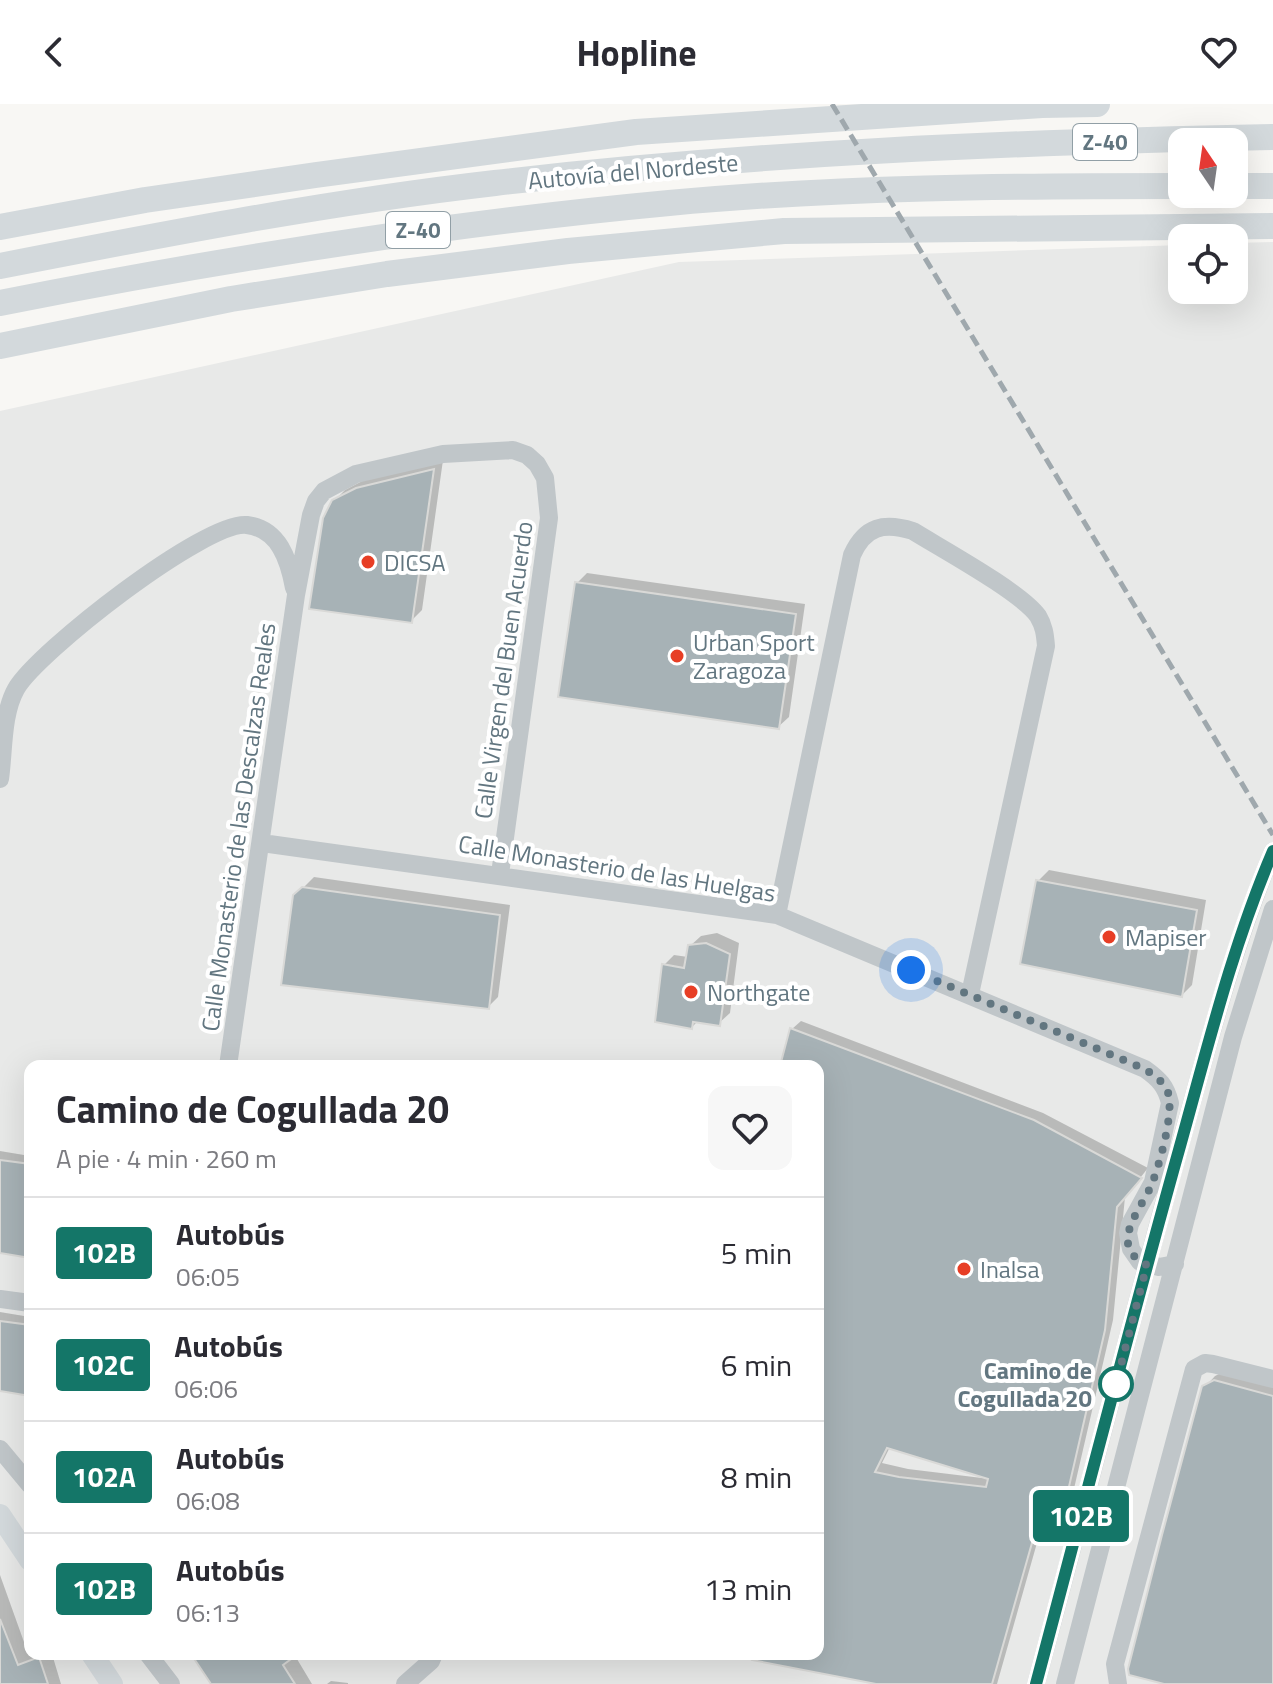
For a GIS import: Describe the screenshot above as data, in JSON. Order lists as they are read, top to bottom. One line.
{"streets":{"highway":["Z-40","Autovía del Nordeste"],"street":["Calle Virgen del Buen Acuerdo","Calle Monasterio de las Descalzas Reales","Calle Monasterio de las Huelgas"]},"crossings":[["Calle Virgen del Buen Acuerdo","Calle Monasterio de las Descalzas Reales"],["Calle Virgen del Buen Acuerdo","Calle Monasterio de las Huelgas"],["Calle Monasterio de las Descalzas Reales","Calle Monasterio de las Huelgas"]],"places":["DICSA","Urban Sport Zaragoza","Mapiser","Northgate","Inalsa","Camino de Cogullada 20"],"lines":["bus line 102B"],"north":"top","page":{"header":"Hopline","on_map":"102B","heading":["Camino de Cogullada 20","A pie · 4 min · 260 m"],"list":[{"mark":"102B","name":"Autobús","note":"06:05","value":"5 min"},{"mark":"102C","name":"Autobús","note":"06:06","value":"6 min"},{"mark":"102A","name":"Autobús","note":"06:08","value":"8 min"},{"mark":"102B","name":"Autobús","note":"06:13","value":"13 min"}]}}
